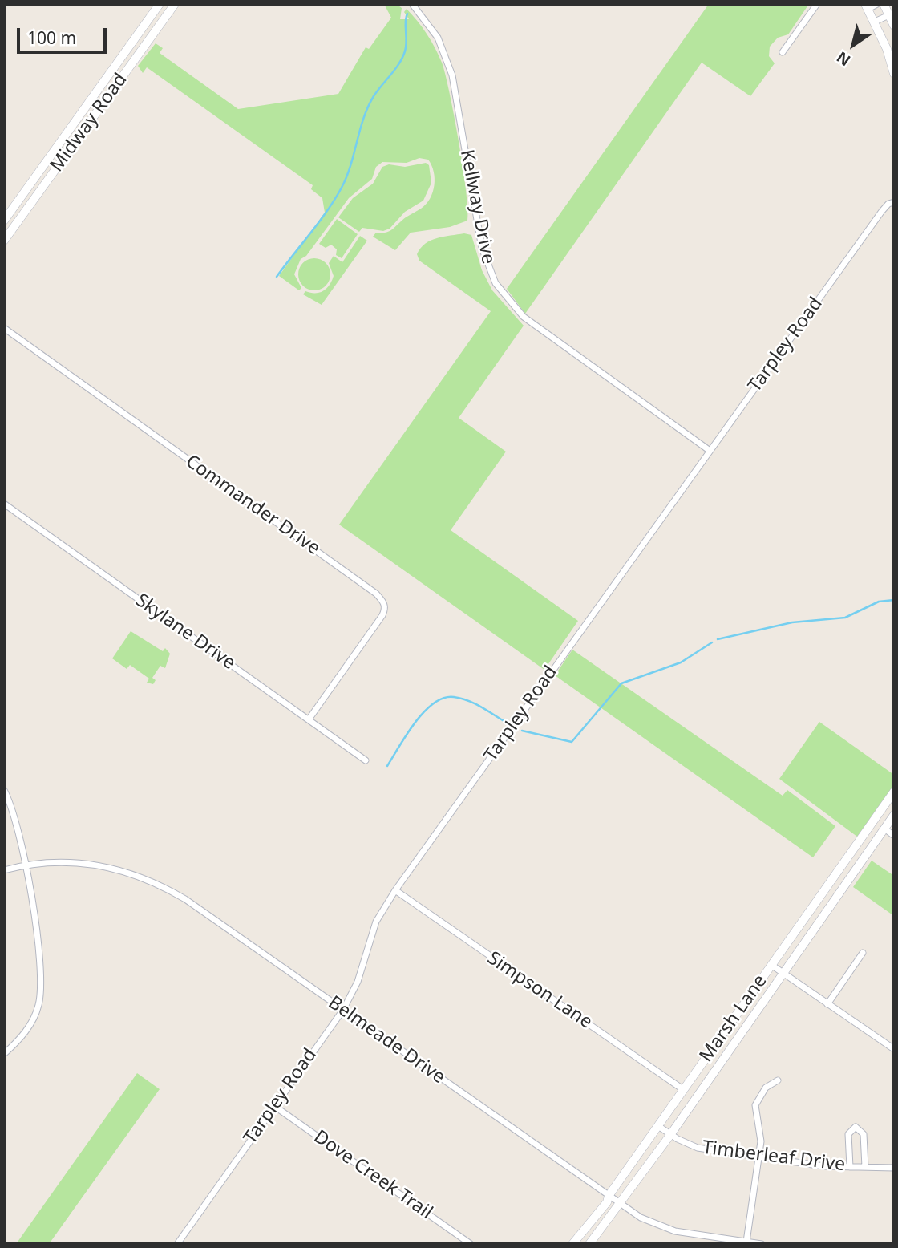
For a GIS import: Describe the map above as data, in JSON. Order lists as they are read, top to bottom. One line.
{"streets":{"main road":["Midway Road","Marsh Lane"],"street":["Kellway Drive","Tarpley Road","Commander Drive","Skylane Drive","Simpson Lane","Belmeade Drive","Timberleaf Drive","Dove Creek Trail"]},"crossings":[["Kellway Drive","Tarpley Road"],["Tarpley Road","Simpson Lane"],["Tarpley Road","Belmeade Drive"],["Tarpley Road","Dove Creek Trail"],["Commander Drive","Skylane Drive"],["Simpson Lane","Marsh Lane"],["Marsh Lane","Belmeade Drive"],["Marsh Lane","Timberleaf Drive"]],"scale_bar":"100 m","north":"bottom left"}
